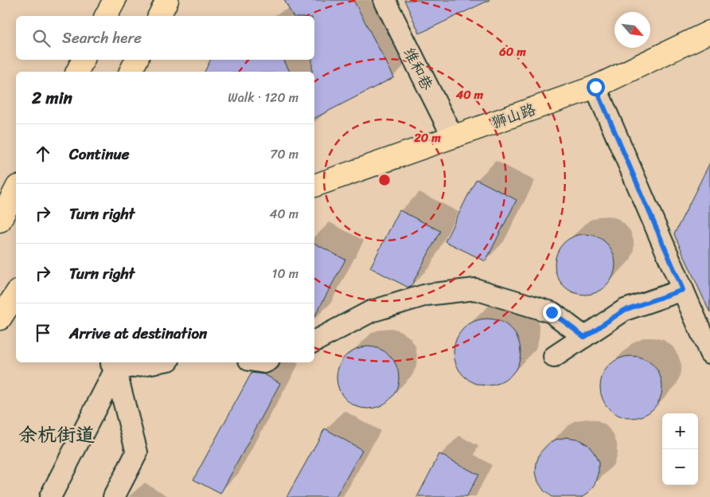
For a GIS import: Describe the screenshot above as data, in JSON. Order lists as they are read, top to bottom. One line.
{"streets":{"main road":["狮山路"],"street":["维和巷"]},"crossings":[["维和巷","狮山路"]],"districts":["余杭街道"],"north":"bottom right","page":{"search":"Search here","heading":["2 min","Walk · 120 m"],"list":[["Continue","70 m"],["Turn right","40 m"],["Turn right","10 m"],"Arrive at destination"],"map_buttons":["+","−"]},"rings":["60 m","40 m","20 m"]}
